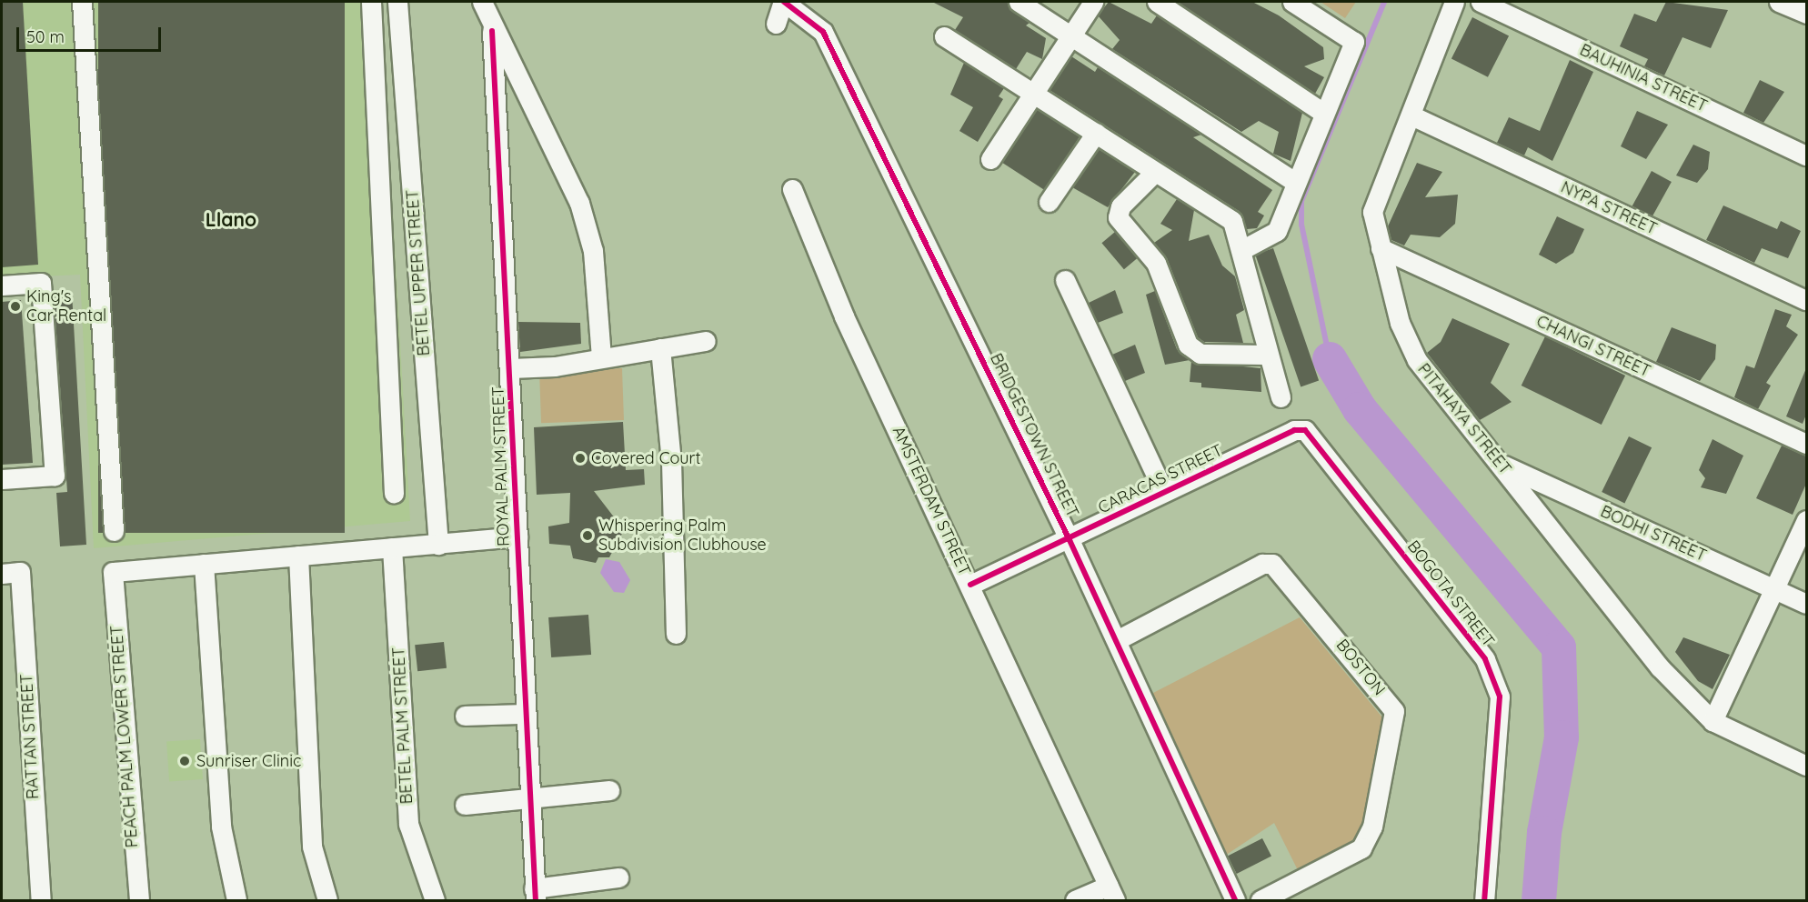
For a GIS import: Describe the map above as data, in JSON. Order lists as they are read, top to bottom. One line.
{"streets":{"street":["BAUHINIA STREET","NYPA STREET","BETEL UPPER STREET","CHANGI STREET","PITAHAYA STREET","BRIDGESTOWN STREET","ROYAL PALM STREET","CARACAS STREET","AMSTERDAM STREET","BODHI STREET","BOGOTA STREET","BOSTON","BETEL PALM STREET","RATTAN STREET","PEACH PALM LOWER STREET"]},"crossings":[["NYPA STREET","PITAHAYA STREET"],["CHANGI STREET","PITAHAYA STREET"],["PITAHAYA STREET","BODHI STREET"],["BRIDGESTOWN STREET","CARACAS STREET"],["BRIDGESTOWN STREET","BOSTON"],["CARACAS STREET","AMSTERDAM STREET"],["CARACAS STREET","BOGOTA STREET"]],"districts":["Llano"],"places":["King's Car Rental","Covered Court","Whispering Palm Subdivision Clubhouse","Sunriser Clinic"],"scale_bar":"50 m"}
